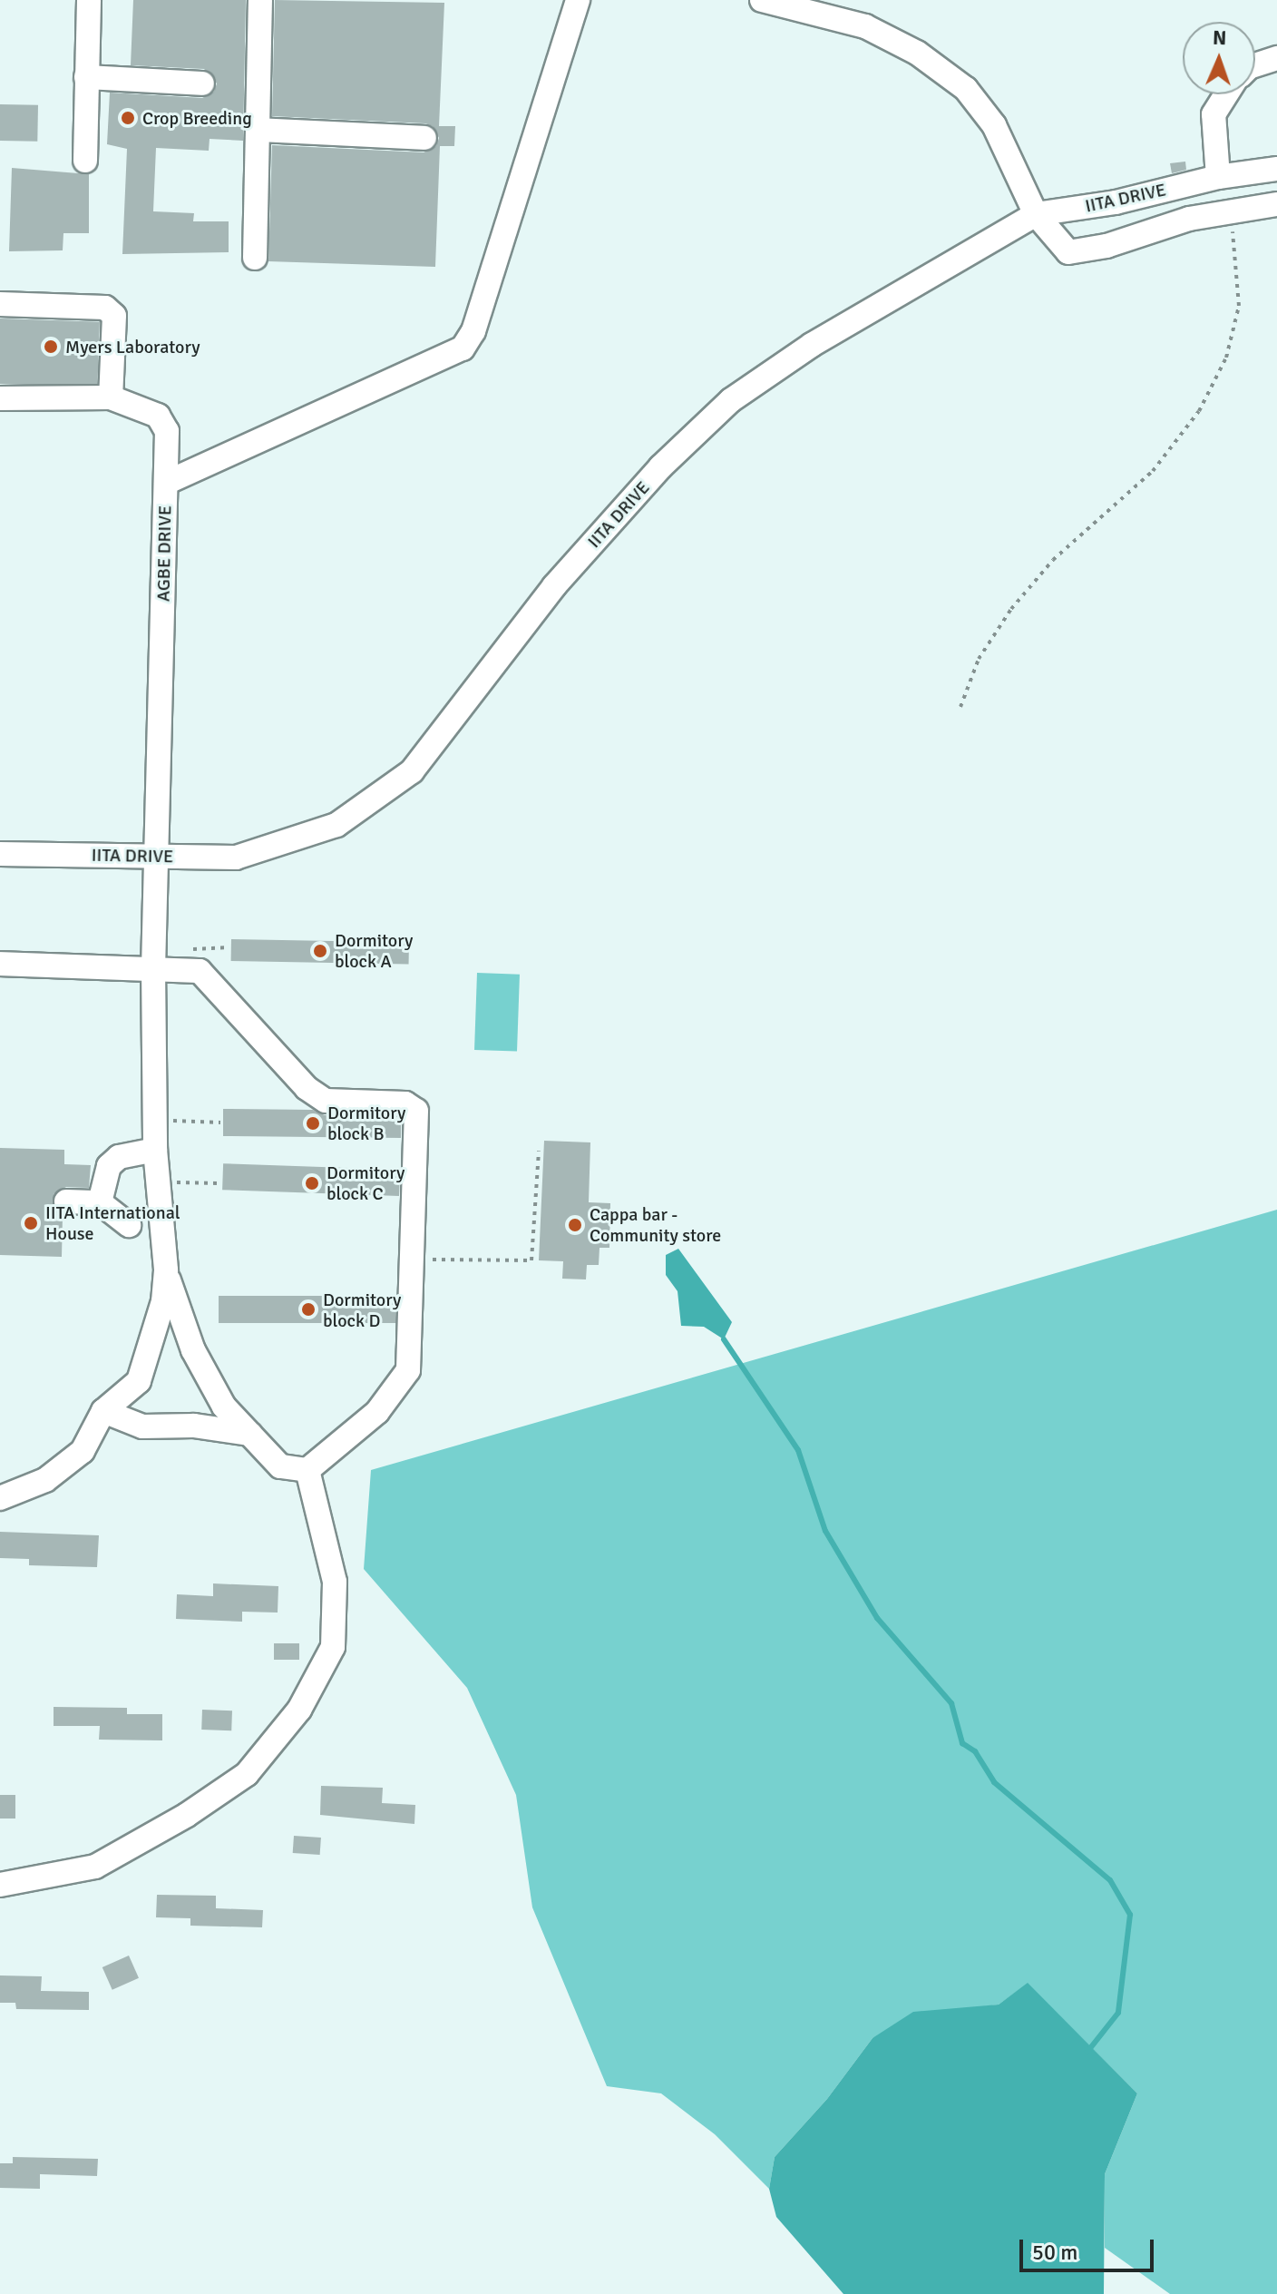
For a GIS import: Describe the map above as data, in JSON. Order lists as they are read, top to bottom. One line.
{"streets":{"street":["IITA DRIVE","AGBE DRIVE"]},"crossings":[["IITA DRIVE","AGBE DRIVE"]],"places":["Crop Breeding","Myers Laboratory","Dormitory block A","Dormitory block B","Dormitory block C","IITA International House","Cappa bar - Community store","Dormitory block D"],"scale_bar":"50 m","north":"top"}
